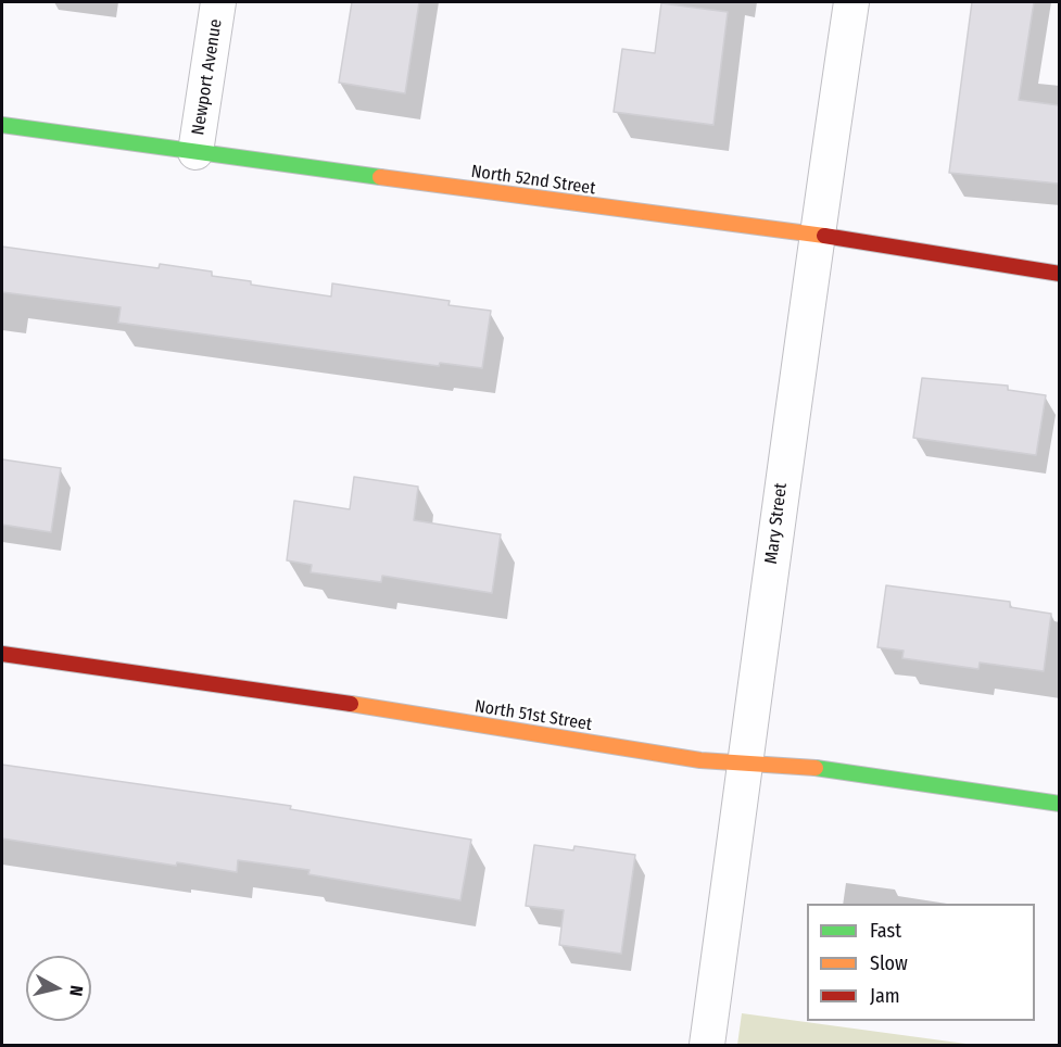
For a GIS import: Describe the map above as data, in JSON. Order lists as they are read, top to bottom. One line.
{"streets":{"street":["Newport Avenue","North 52nd Street","Mary Street","North 51st Street"]},"crossings":[["Newport Avenue","North 52nd Street"],["North 52nd Street","Mary Street"],["Mary Street","North 51st Street"]],"legend":["Fast","Slow","Jam"],"north":"right"}
